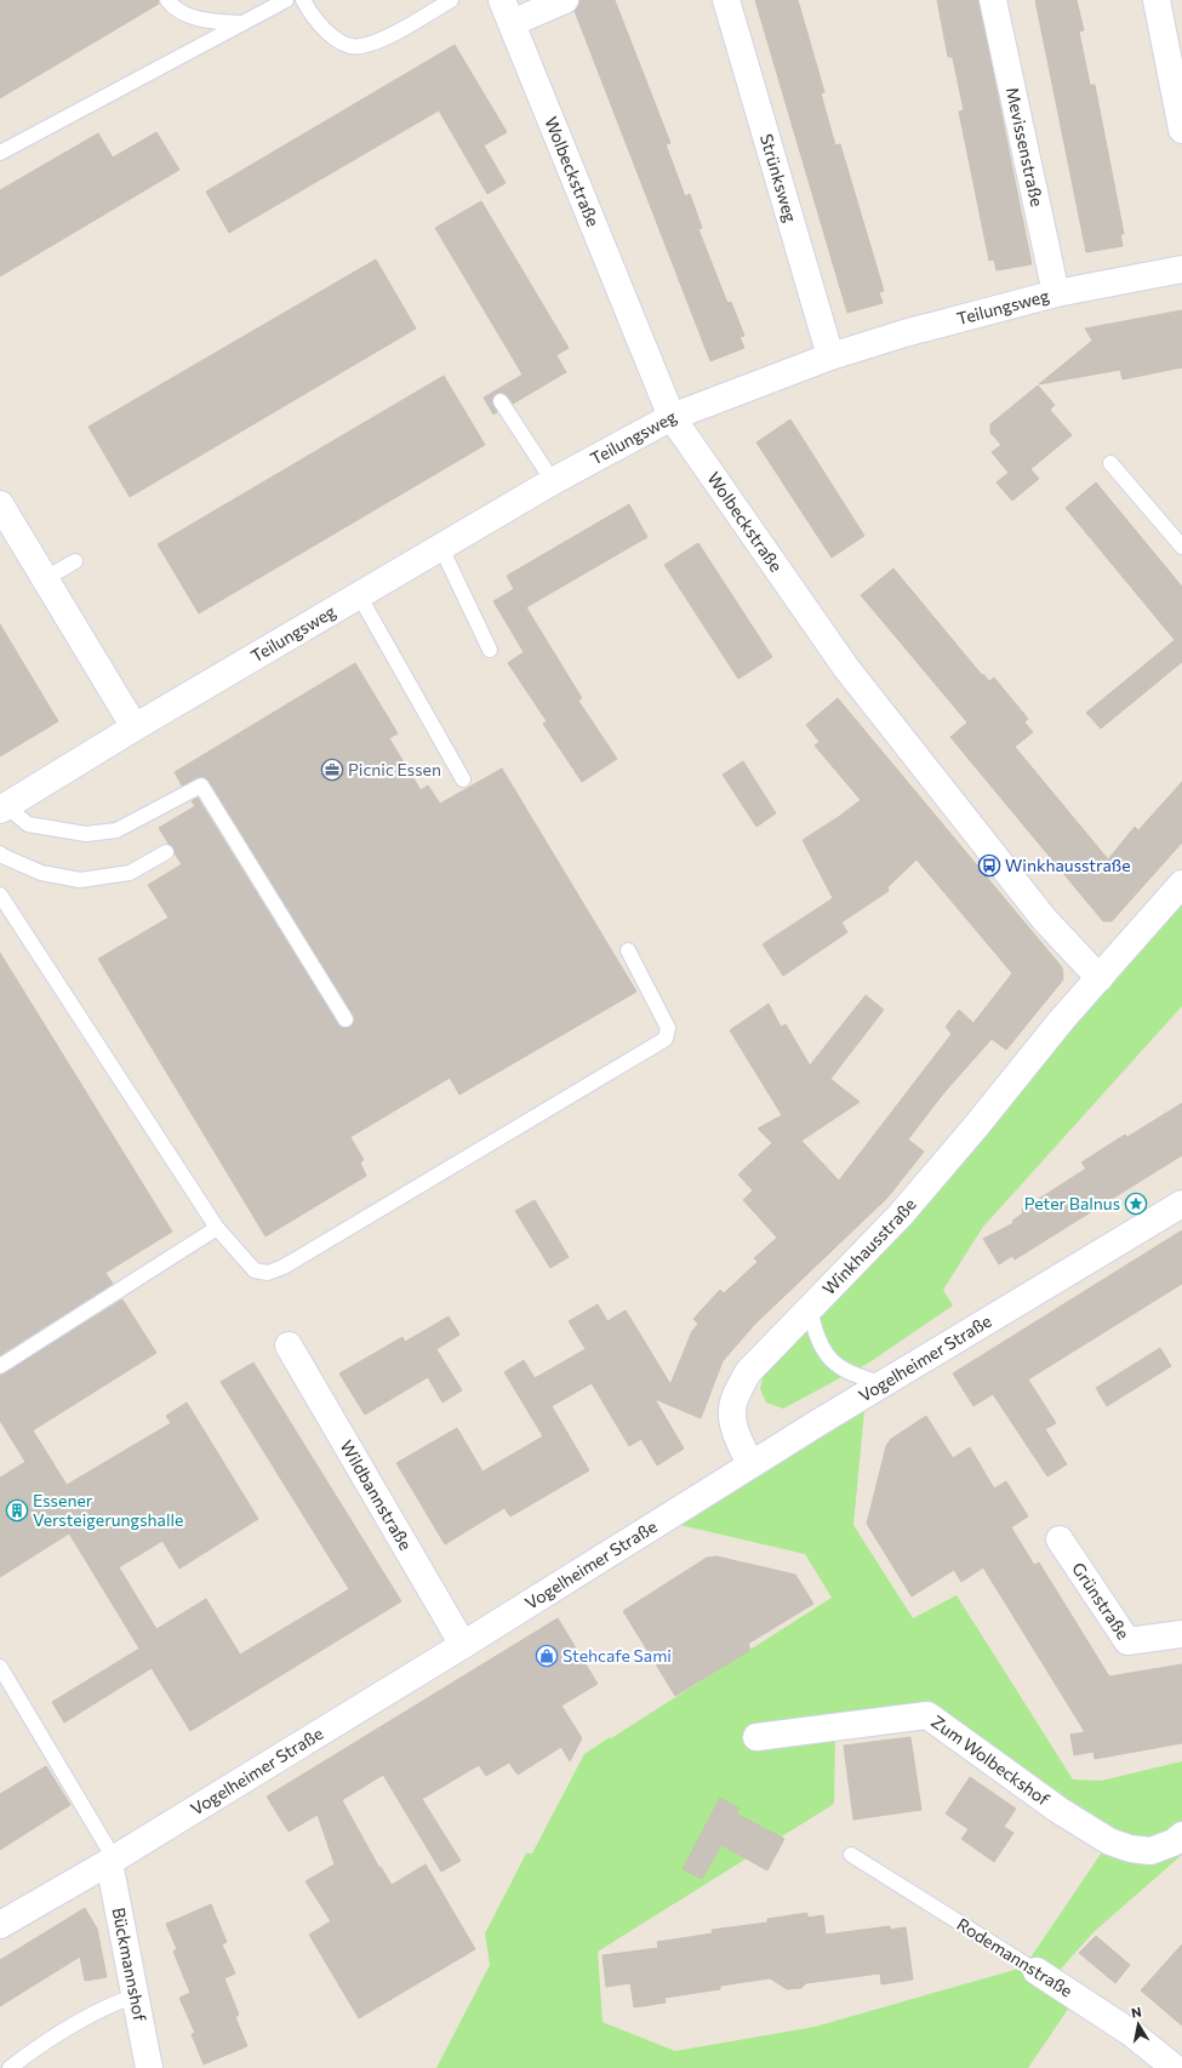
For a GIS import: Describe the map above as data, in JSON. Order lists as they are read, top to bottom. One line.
{"streets":{"street":["Mevissenstraße","Wolbeckstraße","Strünksweg","Teilungsweg","Winkhausstraße","Vogelheimer Straße","Wildbannstraße","Grünstraße","Zum Wolbeckshof","Rodemannstraße","Bückmannshof"]},"crossings":[["Mevissenstraße","Teilungsweg"],["Wolbeckstraße","Teilungsweg"],["Wolbeckstraße","Winkhausstraße"],["Strünksweg","Teilungsweg"],["Winkhausstraße","Vogelheimer Straße"],["Vogelheimer Straße","Wildbannstraße"],["Vogelheimer Straße","Bückmannshof"]],"places":{"office":["Picnic Essen"],"bus stop":["Winkhausstraße"],"place":["Peter Balnus"],"building":["Essener Versteigerungshalle"],"shop":["Stehcafe Sami"]},"north":"top"}
